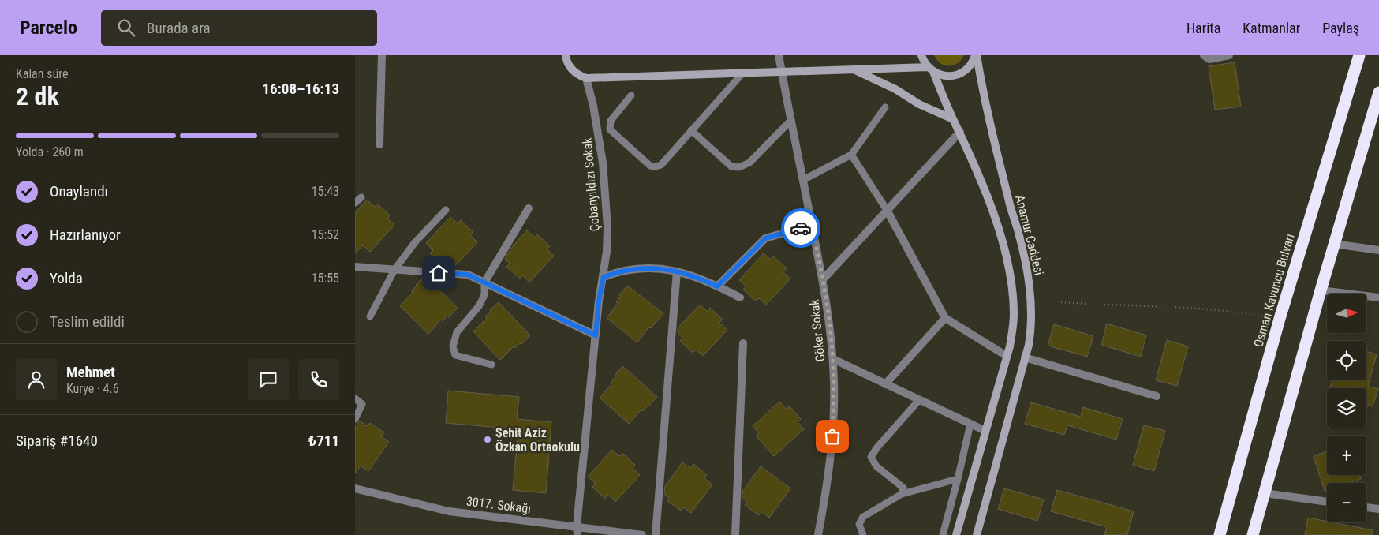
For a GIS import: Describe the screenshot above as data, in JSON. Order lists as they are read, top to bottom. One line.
{"streets":{"highway":["Osman Kavuncu Bulvarı"],"street":["Çobanyıldızı Sokak","Anamur Caddesi","Göker Sokak","3017. Sokağı"]},"crossings":[["Çobanyıldızı Sokak","3017. Sokağı"]],"places":["Şehit Aziz Özkan Ortaokulu"],"north":"right","page":{"header":"Parcelo","search":"Burada ara","nav":["Harita","Katmanlar","Paylaş"],"heading":["2 dk","Kalan süre","16:08–16:13"],"panel":["Mehmet","Kurye · 4.6","Sipariş #1640","₺711"],"bar":"Yolda · 260 m","list":[["Onaylandı","15:43"],["Hazırlanıyor","15:52"],["Yolda","15:55"],"Teslim edildi"],"map_buttons":["+","−"]}}
